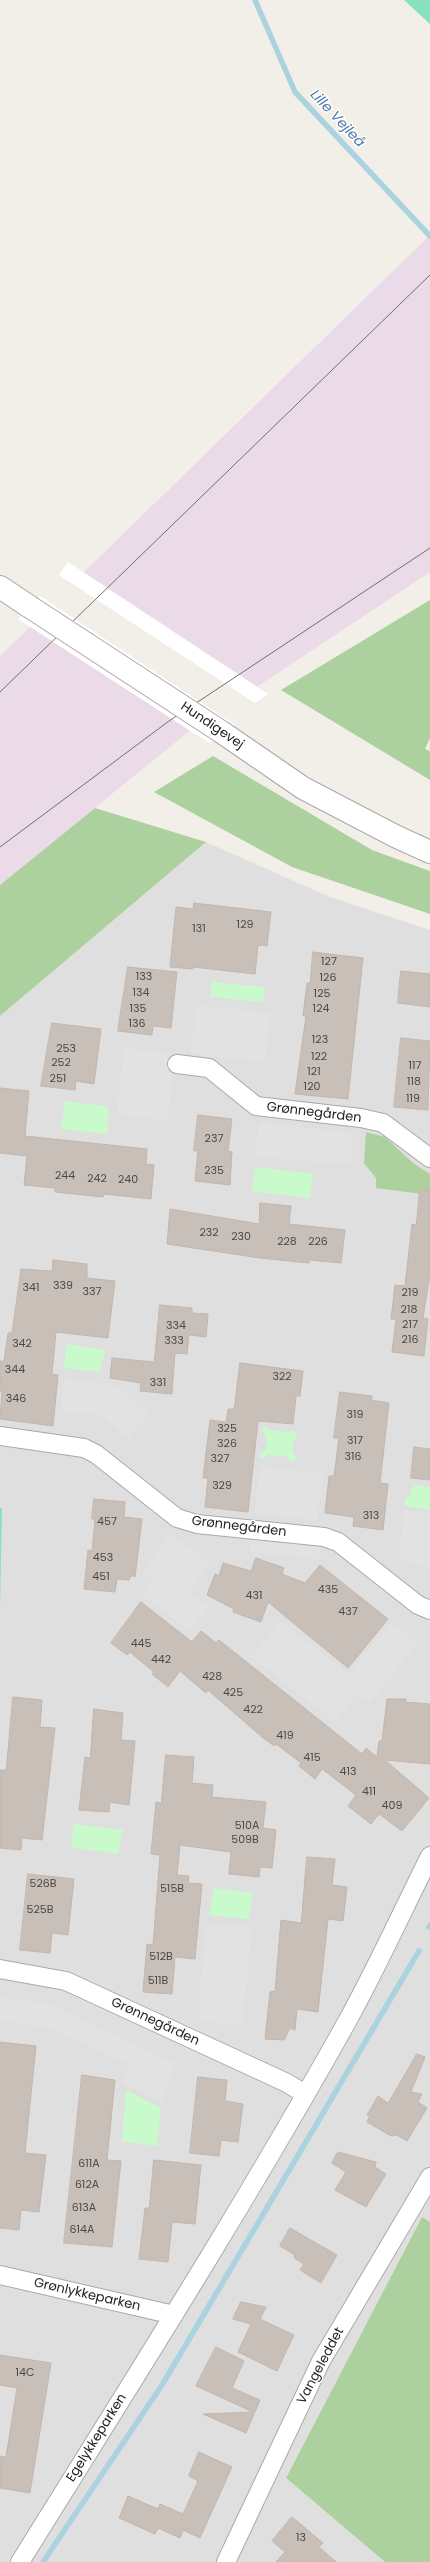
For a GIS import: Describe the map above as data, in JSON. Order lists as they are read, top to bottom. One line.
{"streets":{"street":["Hundigevej","Grønnegården","Grønlykkeparken","Vangeleddet","Egelykkeparken"]},"crossings":[["Grønlykkeparken","Egelykkeparken"]],"water":["Lille Vejleå"],"house_numbers":["129","131","127","133","126","134","125","135","124","136","123","253","122","252","117","121","251","118","120","119","237","235","244","242","240","232","230","228","226","339","341","337","219","218","217","334","216","333","342","344","322","331","346","319","325","317","326","316","327","329","313","457","453","451","435","431","437","445","442","428","425","422","419","415","413","411","409","510A","509B","526B","515B","525B","512B","511B","611A","612A","613A","614A","14C","13"]}
